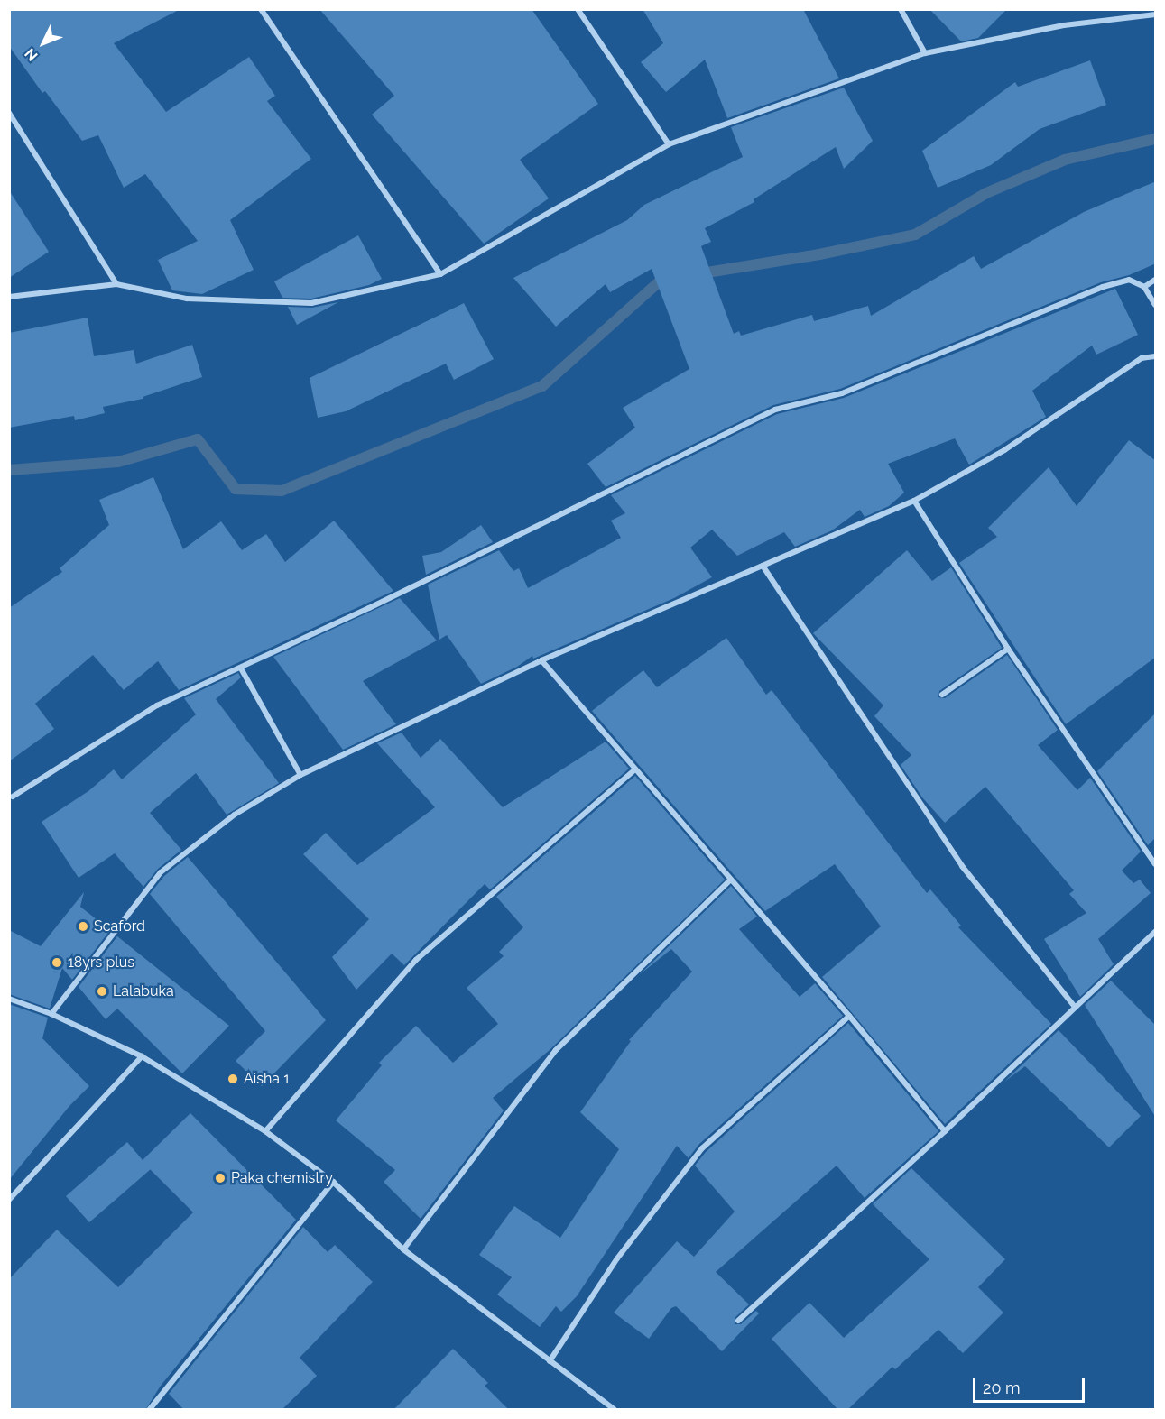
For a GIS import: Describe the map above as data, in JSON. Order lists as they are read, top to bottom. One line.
{"places":["Scaford","18yrs plus","Lalabuka","Aisha 1","Paka chemistry"],"scale_bar":"20 m","north":"bottom left"}
